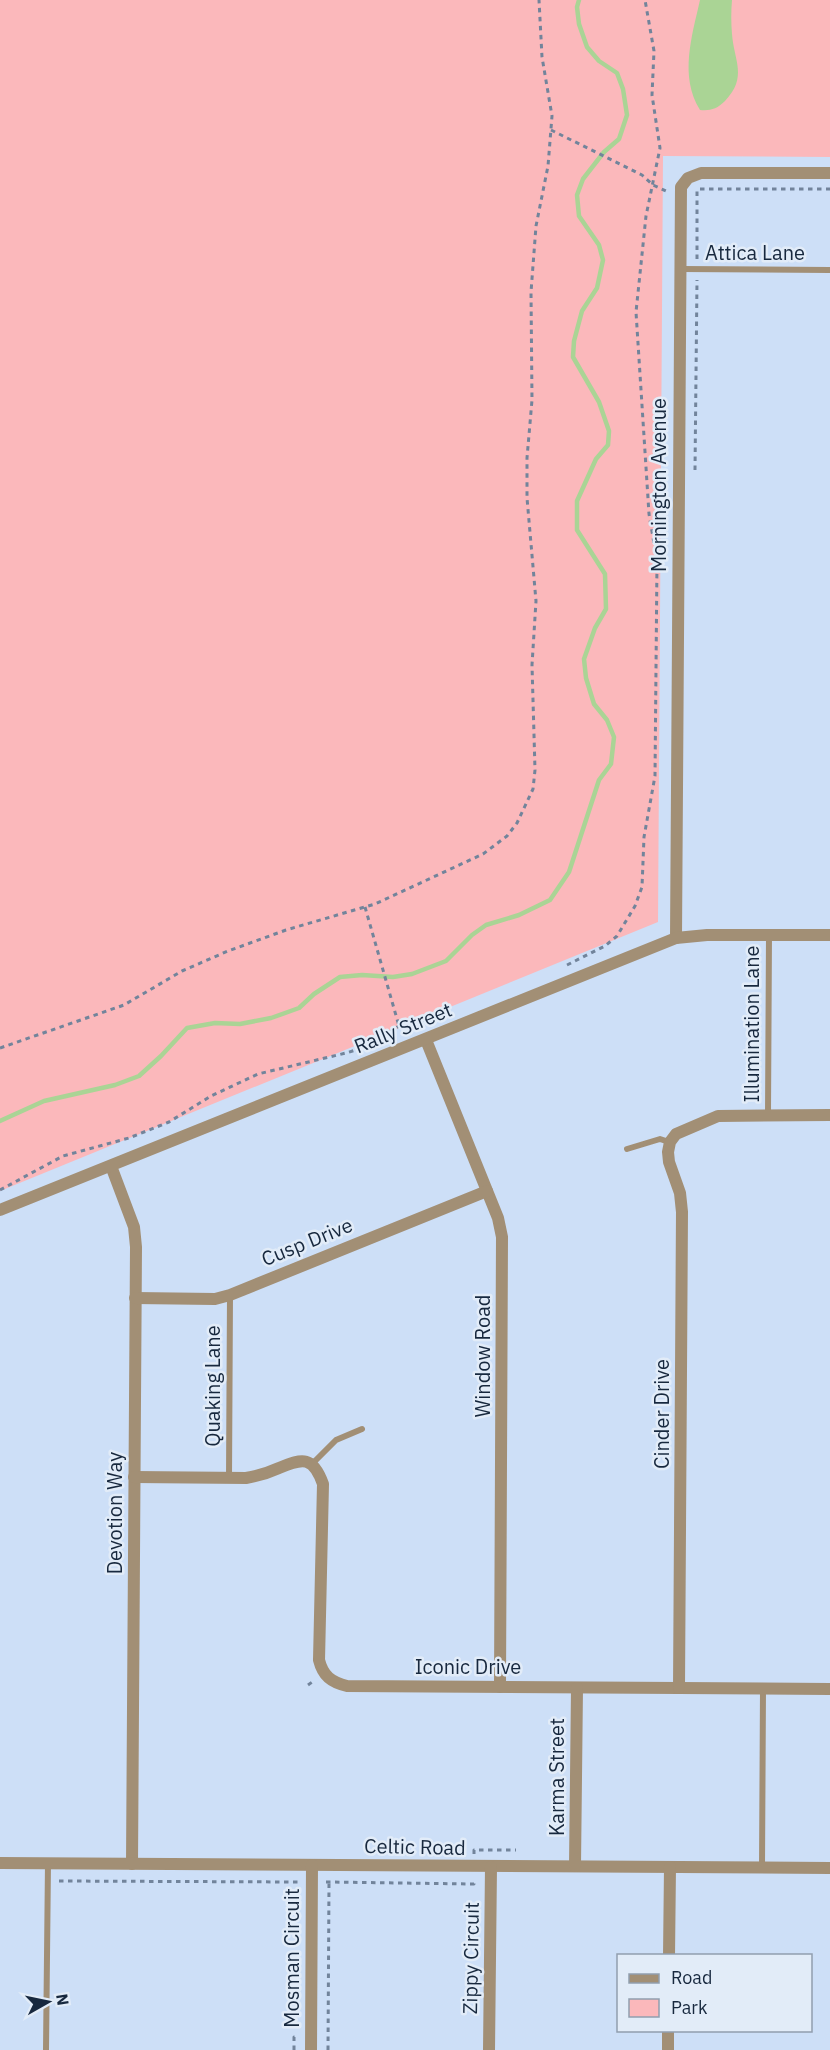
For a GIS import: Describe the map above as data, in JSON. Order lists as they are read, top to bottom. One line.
{"streets":{"street":["Mornington Avenue","Rally Street","Cusp Drive","Window Road","Cinder Drive","Devotion Way","Iconic Drive","Karma Street","Celtic Road","Mosman Circuit","Zippy Circuit"],"lane":["Attica Lane","Illumination Lane","Quaking Lane"]},"crossings":[["Attica Lane","Mornington Avenue"],["Mornington Avenue","Rally Street"],["Illumination Lane","Rally Street"],["Rally Street","Window Road"],["Rally Street","Devotion Way"],["Cusp Drive","Window Road"],["Cusp Drive","Quaking Lane"],["Cusp Drive","Devotion Way"],["Window Road","Iconic Drive"],["Cinder Drive","Iconic Drive"],["Devotion Way","Celtic Road"],["Iconic Drive","Karma Street"],["Karma Street","Celtic Road"],["Celtic Road","Mosman Circuit"],["Celtic Road","Zippy Circuit"]],"legend":["Road","Park"],"north":"right"}
